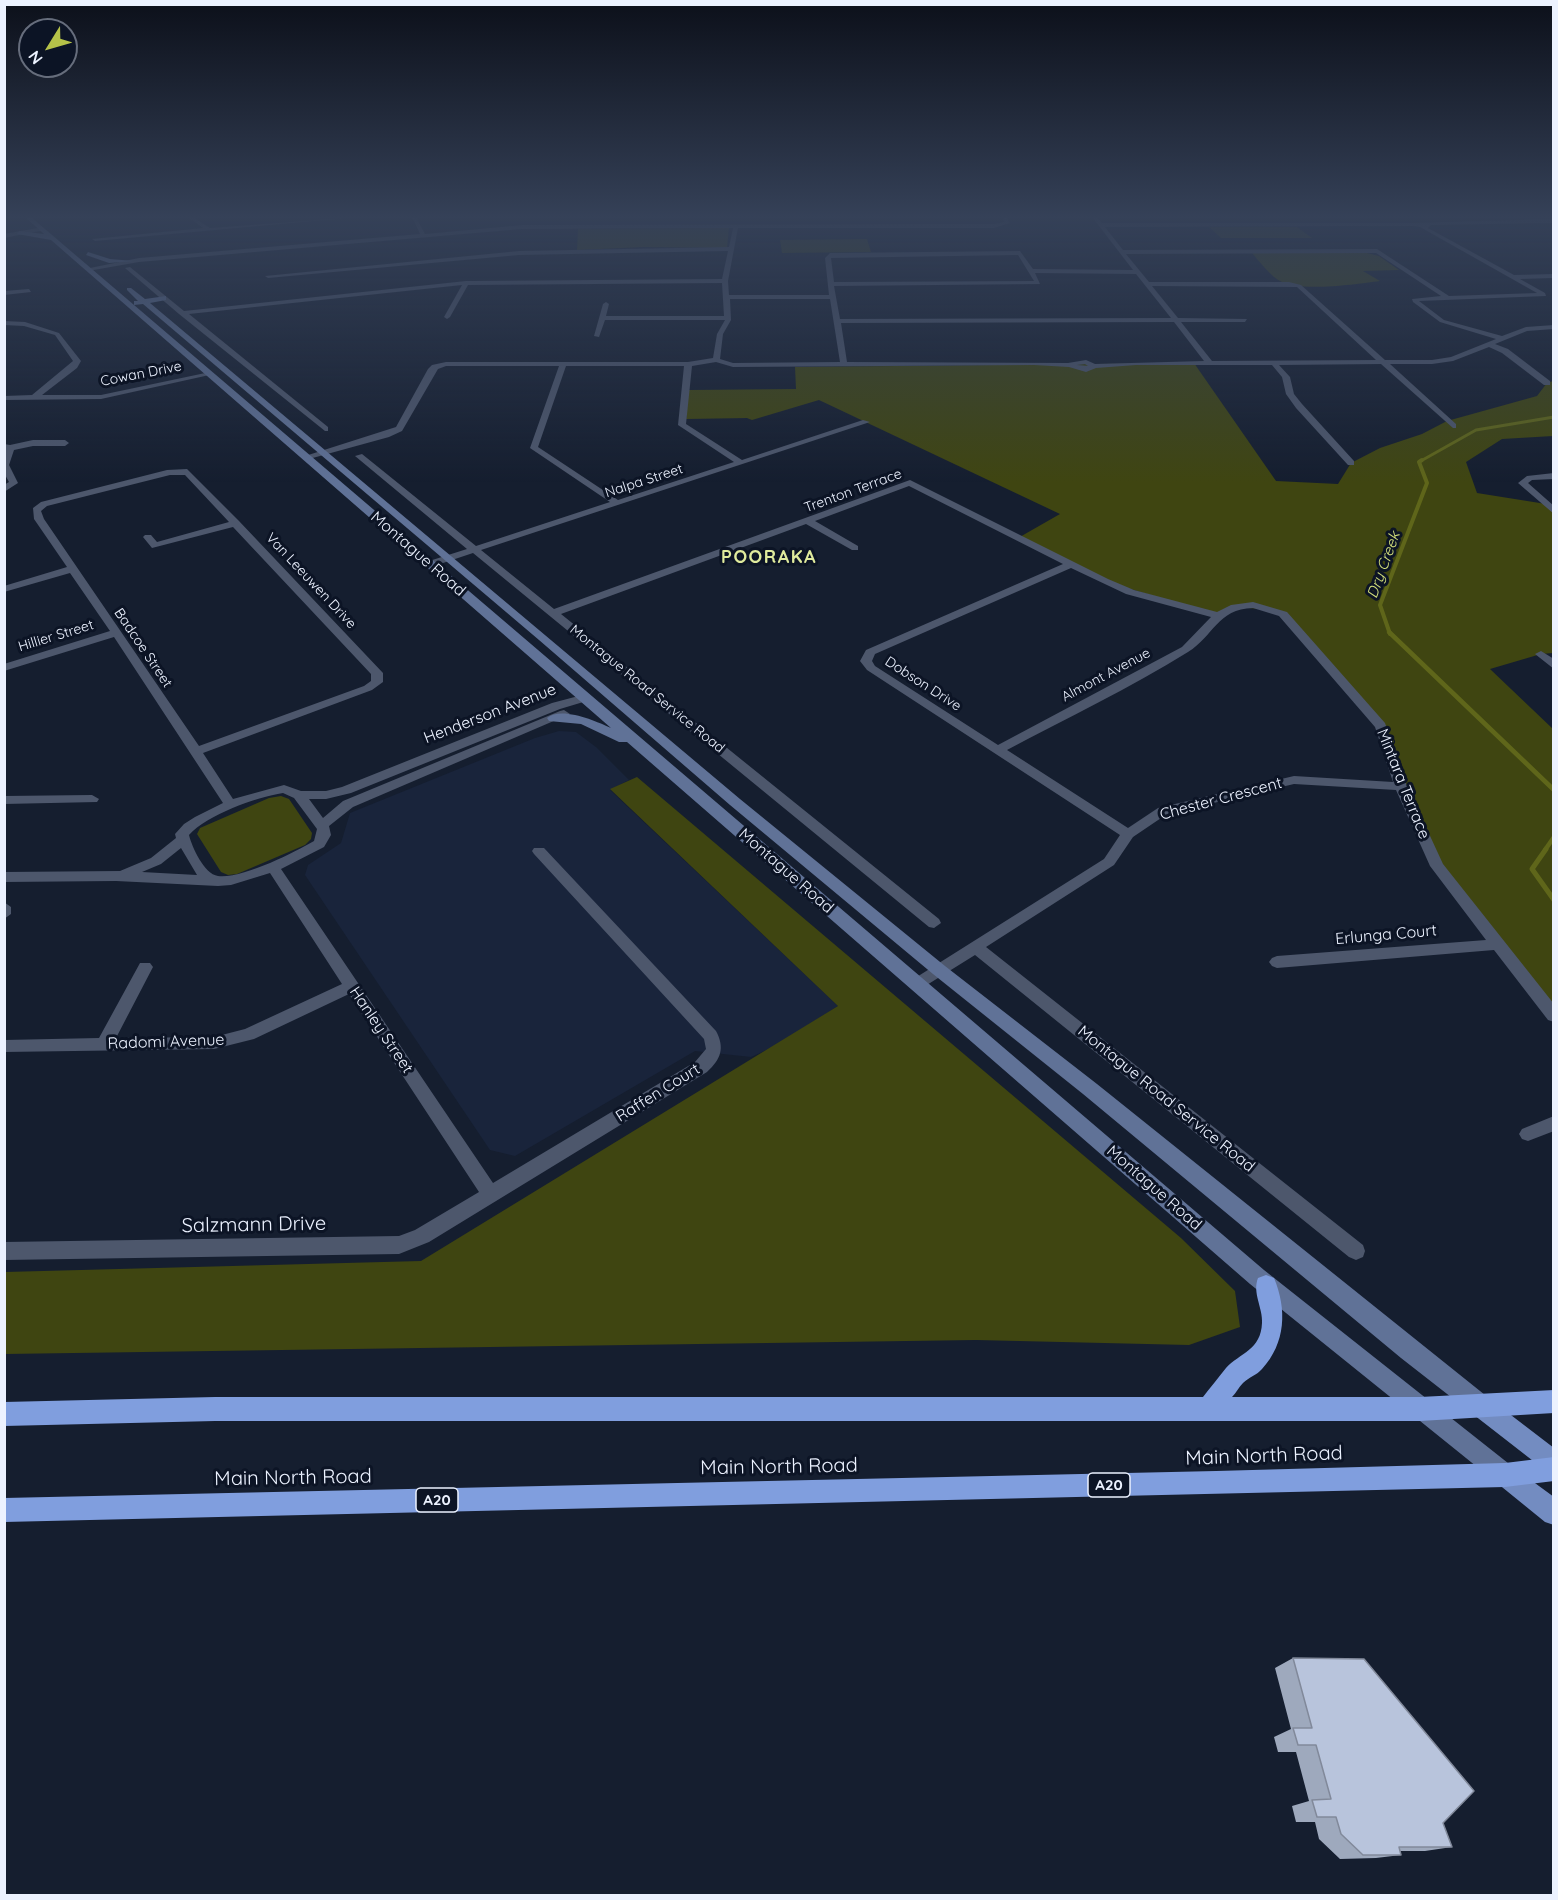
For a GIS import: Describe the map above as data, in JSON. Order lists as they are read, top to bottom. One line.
{"streets":{"highway":["Main North Road","A20"],"main road":["Montague Road"],"street":["Cowan Drive","Nalpa Street","Trenton Terrace","Van Leeuwen Drive","Hillier Street","Badcoe Street","Almont Avenue","Dobson Drive","Montague Road Service Road","Henderson Avenue","Mintara Terrace","Chester Crescent","Erlunga Court","Hanley Street","Radomi Avenue","Raffen Court","Salzmann Drive"]},"crossings":[["Cowan Drive","Montague Road"],["Nalpa Street","Montague Road"],["Nalpa Street","Montague Road Service Road"],["Trenton Terrace","Almont Avenue"],["Trenton Terrace","Dobson Drive"],["Trenton Terrace","Montague Road Service Road"],["Trenton Terrace","Mintara Terrace"],["Montague Road","Henderson Avenue"],["Montague Road","Chester Crescent"],["Montague Road","Main North Road"],["Van Leeuwen Drive","Badcoe Street"],["Hillier Street","Badcoe Street"],["Badcoe Street","Henderson Avenue"],["Almont Avenue","Dobson Drive"],["Almont Avenue","Mintara Terrace"],["Dobson Drive","Chester Crescent"],["Montague Road Service Road","Chester Crescent"],["Mintara Terrace","Chester Crescent"],["Mintara Terrace","Erlunga Court"],["Hanley Street","Radomi Avenue"],["Hanley Street","Raffen Court"],["Hanley Street","Salzmann Drive"],["Raffen Court","Salzmann Drive"]],"districts":["POORAKA"],"water":["Dry Creek"],"north":"bottom left"}
